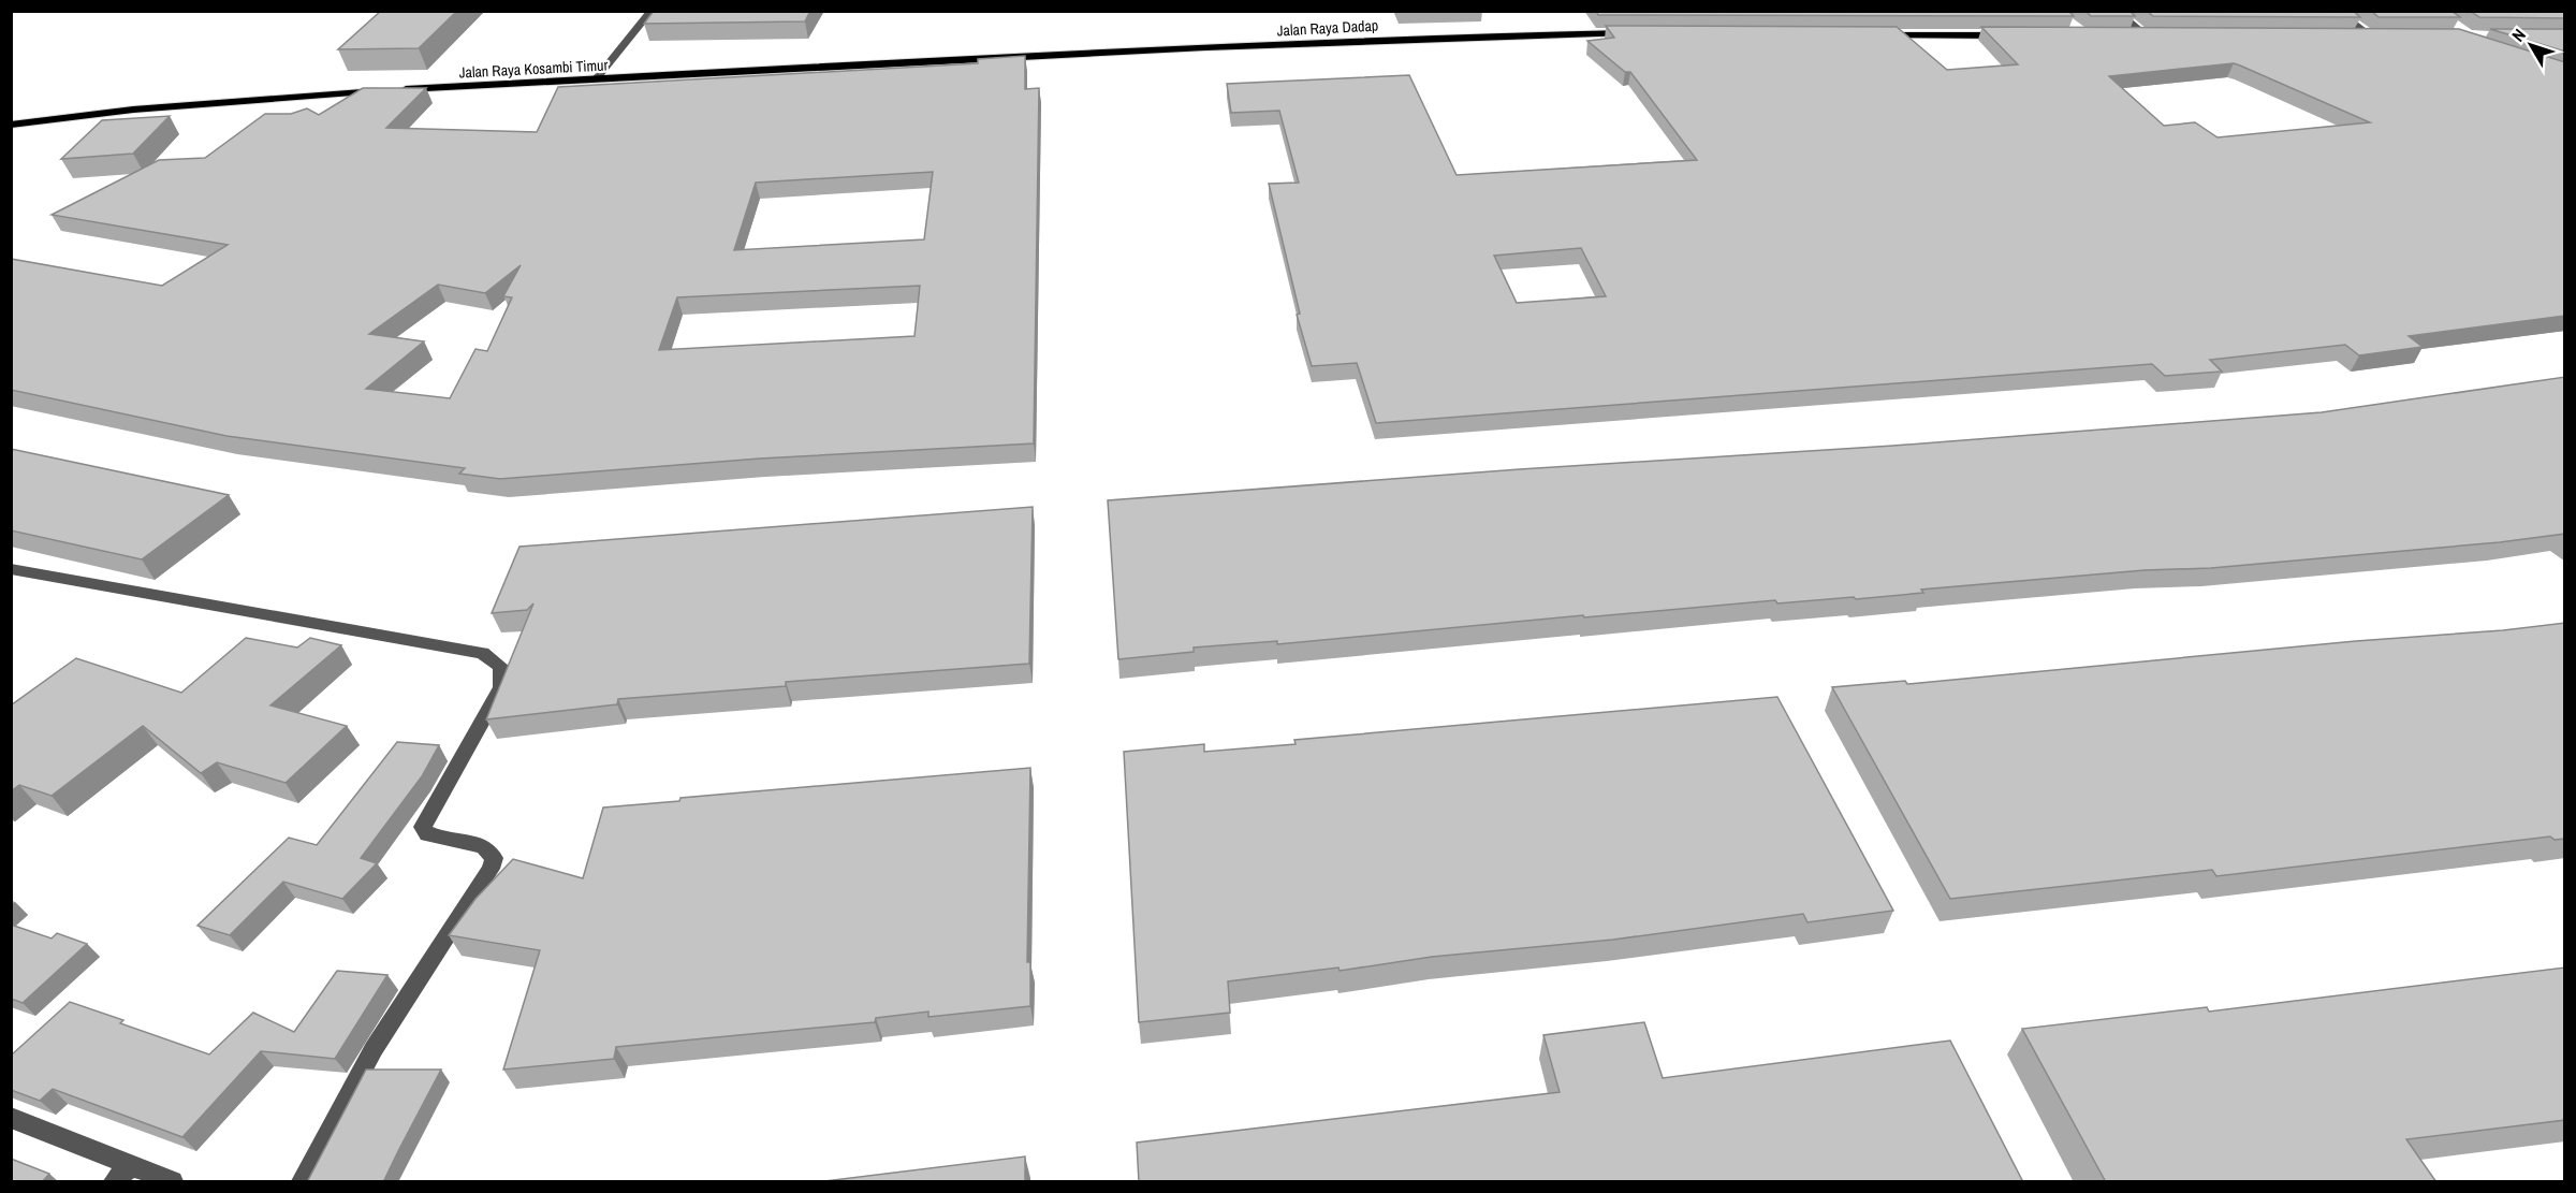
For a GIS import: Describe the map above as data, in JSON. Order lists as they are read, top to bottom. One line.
{"streets":{"main road":["Jalan Raya Dadap","Jalan Raya Kosambi Timur"]},"crossings":[["Jalan Raya Dadap","Jalan Raya Kosambi Timur"]],"north":"top left"}
